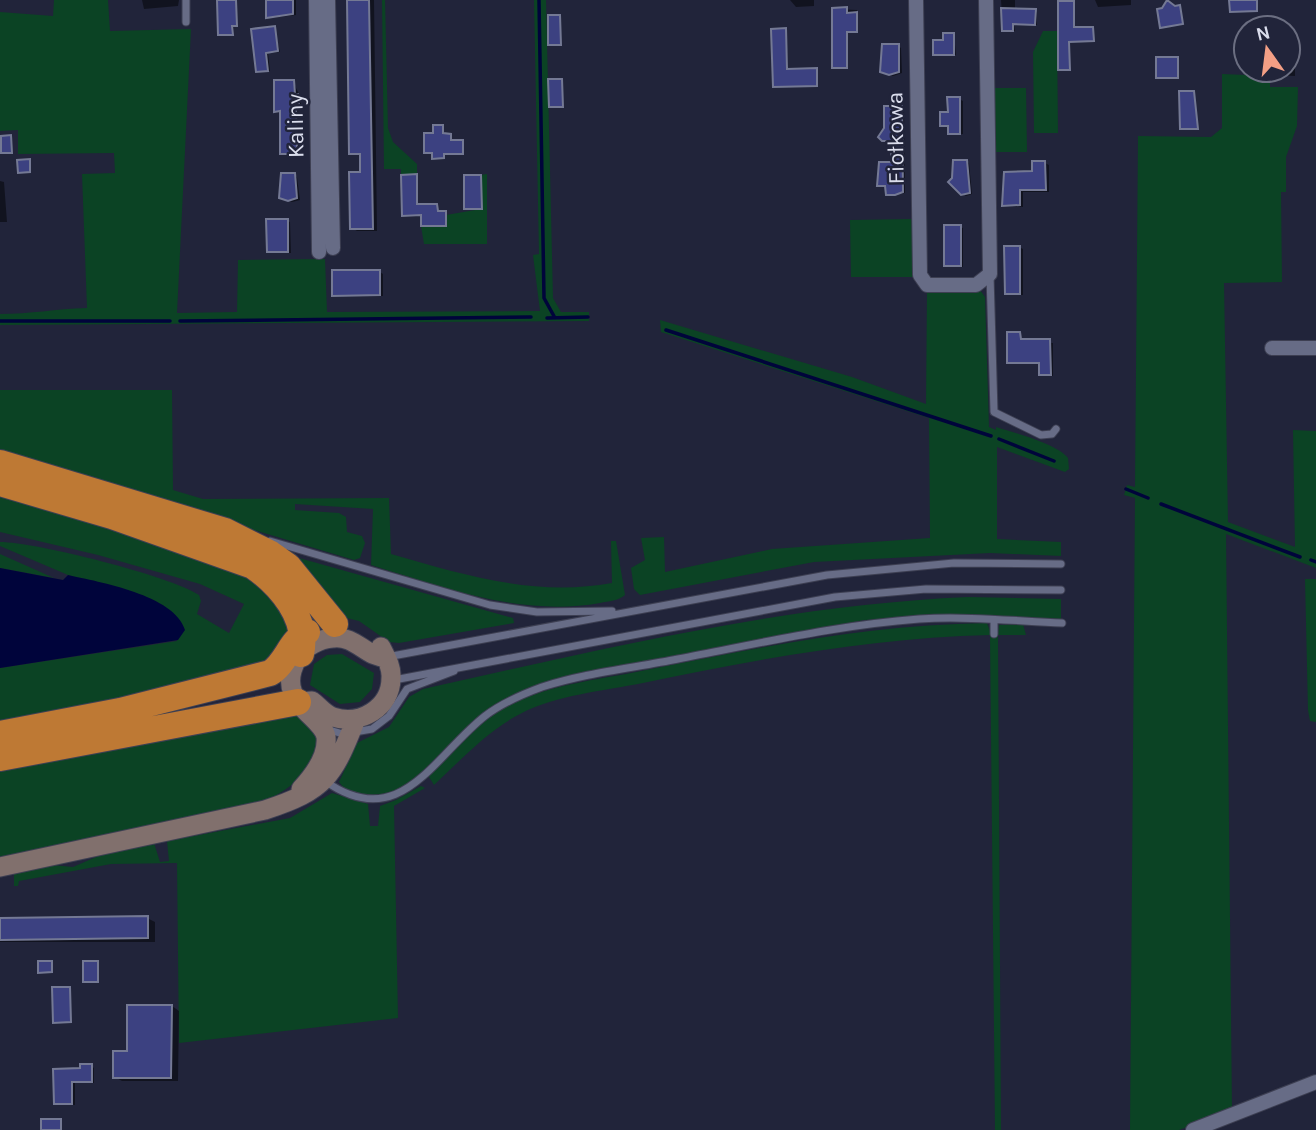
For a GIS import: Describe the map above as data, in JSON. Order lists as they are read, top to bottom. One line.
{"streets":{"street":["Kaliny","Fiołkowa"]},"north":"top"}
